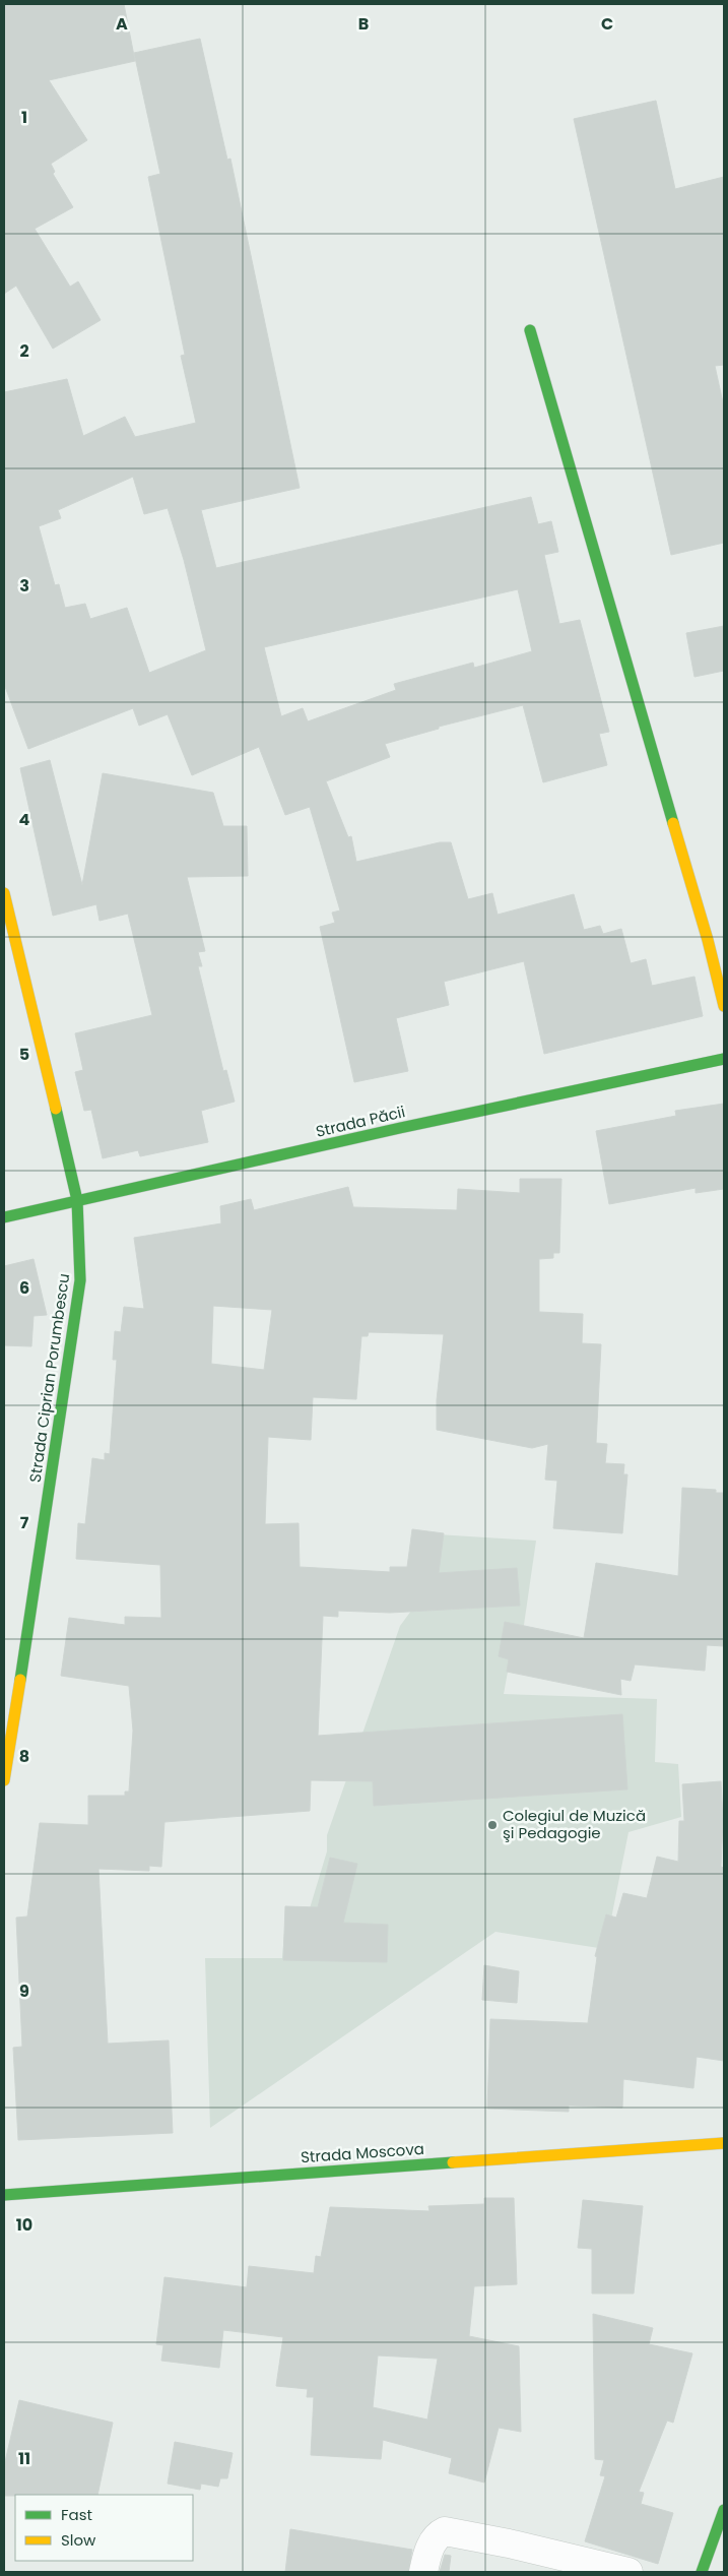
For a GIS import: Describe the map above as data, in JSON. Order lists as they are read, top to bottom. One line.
{"streets":{"street":["Strada Păcii","Strada Ciprian Porumbescu","Strada Moscova"]},"crossings":[["Strada Păcii","Strada Ciprian Porumbescu"]],"places":["Colegiul de Muzică şi Pedagogie"],"legend":["Fast","Slow"],"grid":{"columns":["A","B","C"],"rows":["1","2","3","4","5","6","7","8","9","10","11"]}}
